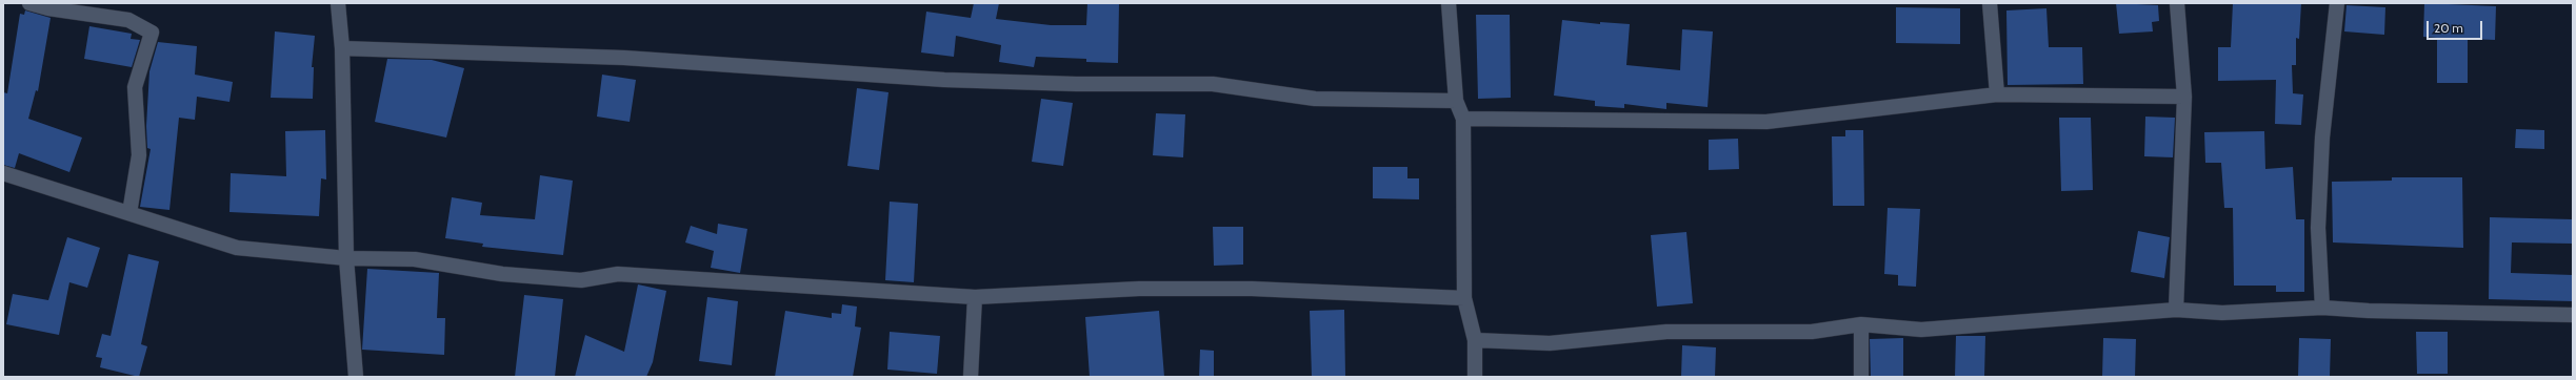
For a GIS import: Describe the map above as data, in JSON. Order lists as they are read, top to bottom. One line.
{"scale_bar":"20 m"}
